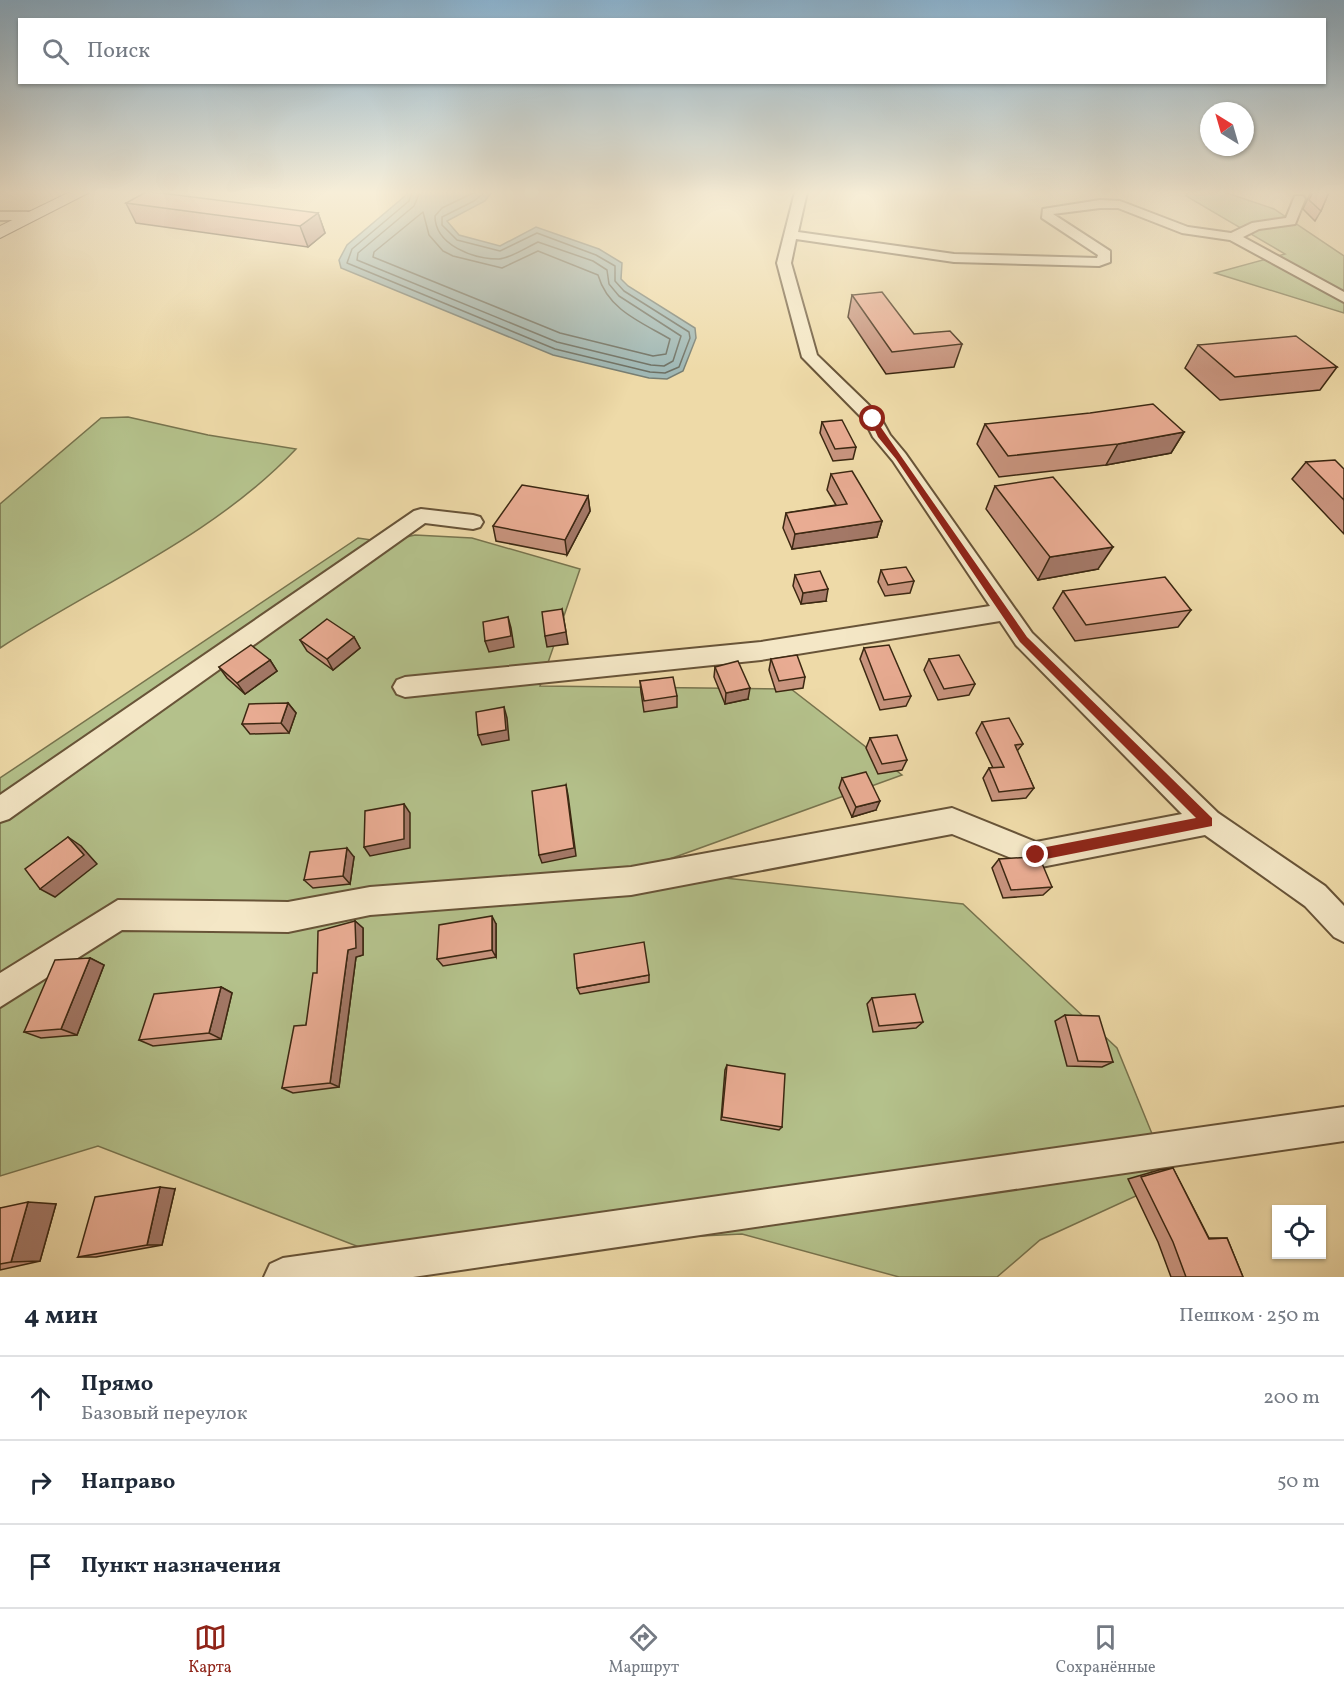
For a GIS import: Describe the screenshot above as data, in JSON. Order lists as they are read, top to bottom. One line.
{"north":"top left","page":{"search":"Поиск","heading":["4 мин","Пешком · 250 m"],"list":[["Прямо","Базовый переулок","200 m"],["Направо","50 m"],"Пункт назначения"],"nav":["Карта","Маршрут","Сохранённые"]}}
